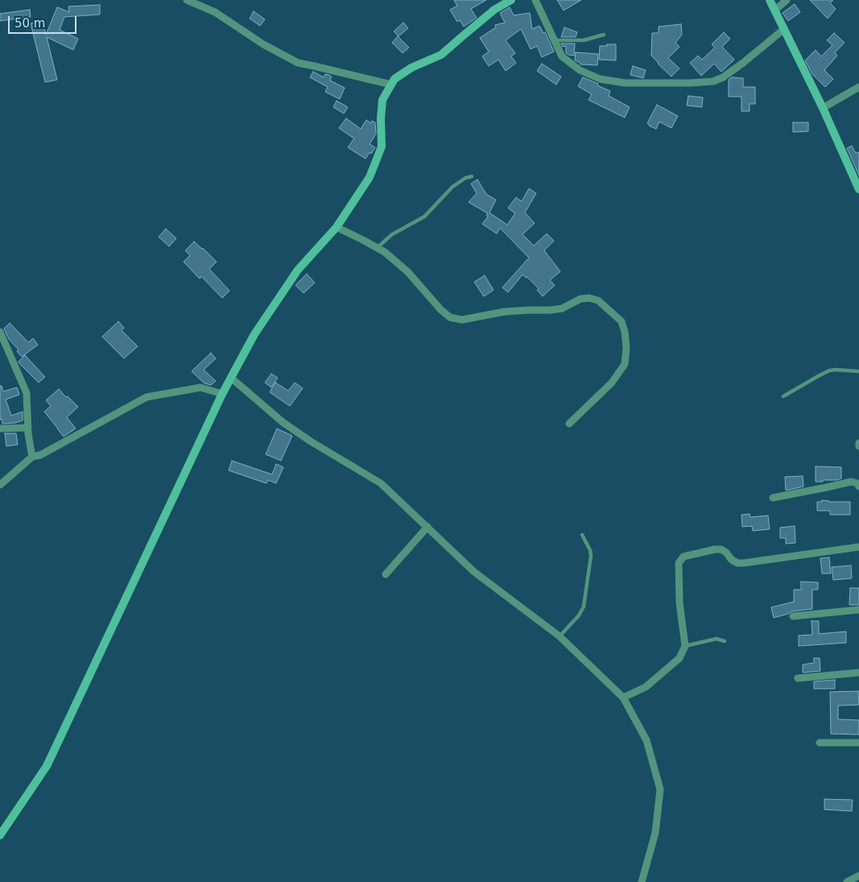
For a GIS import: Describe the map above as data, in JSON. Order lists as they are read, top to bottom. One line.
{"scale_bar":"50 m"}
